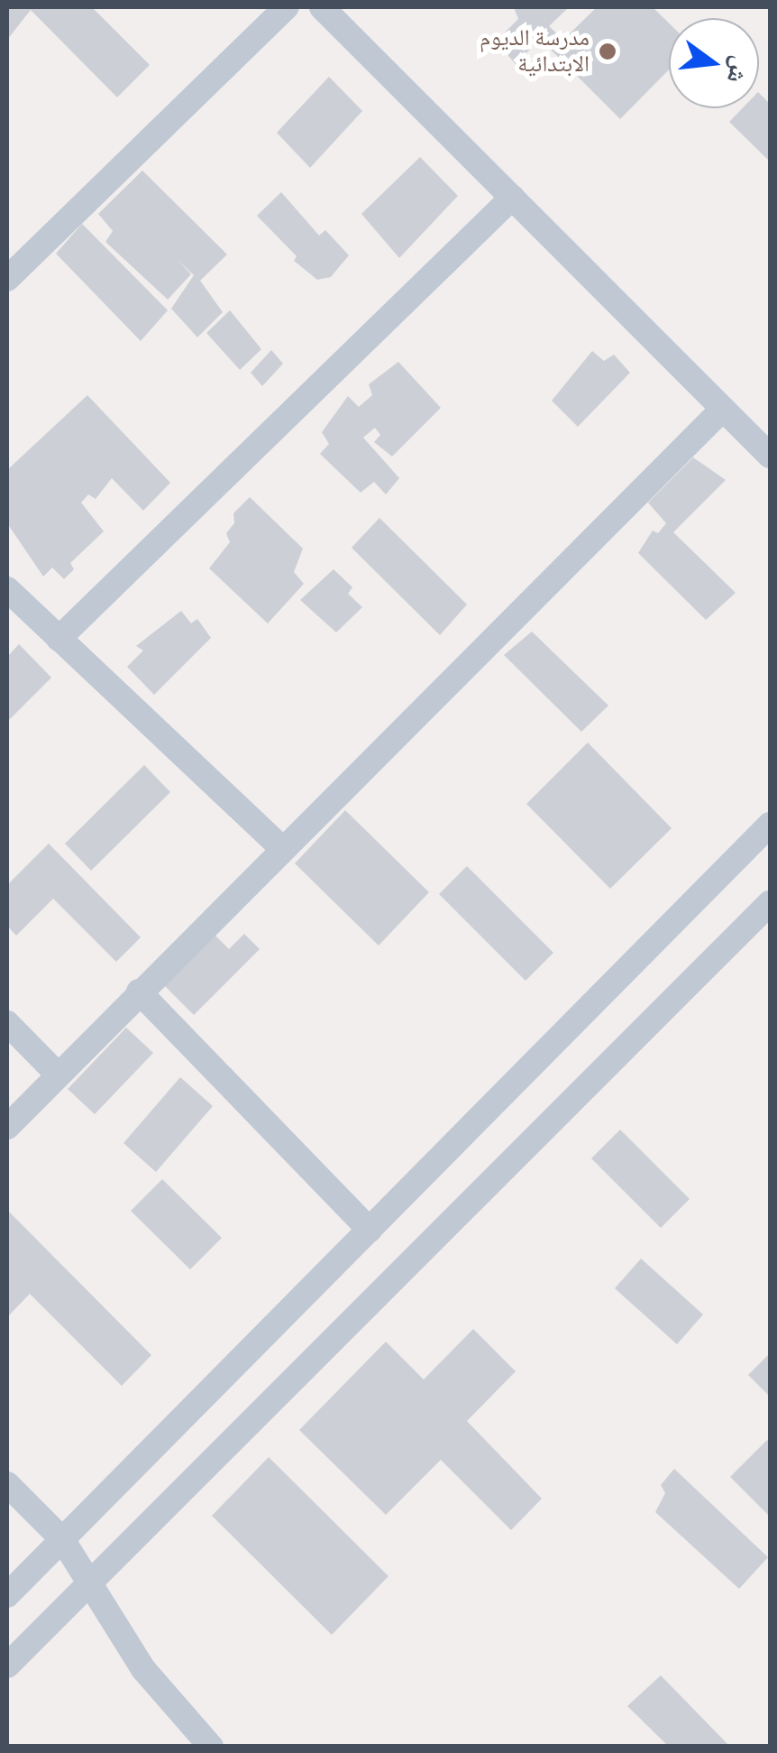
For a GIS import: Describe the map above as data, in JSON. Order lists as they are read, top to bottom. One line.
{"places":["مدرسة الديوم الابتدائية"],"north":"right"}
